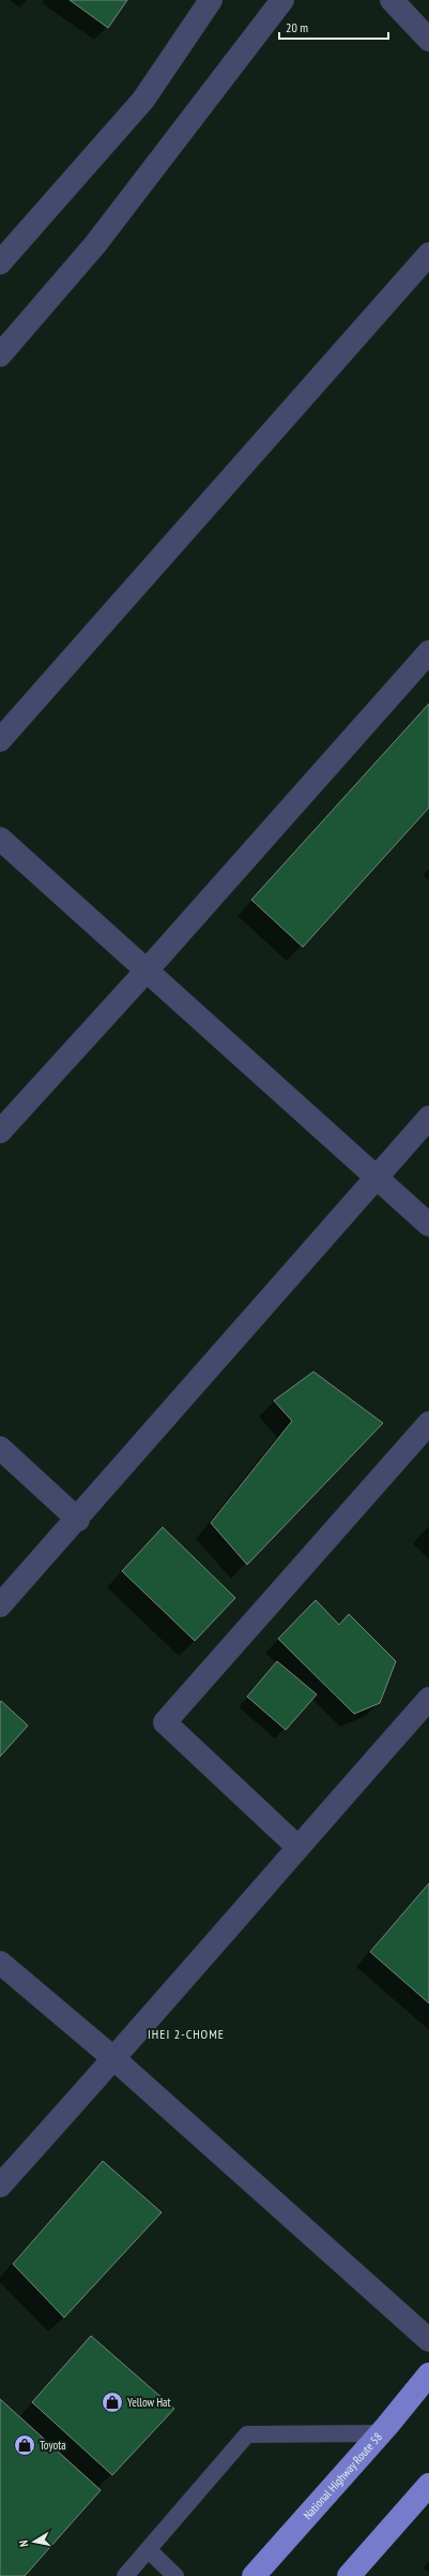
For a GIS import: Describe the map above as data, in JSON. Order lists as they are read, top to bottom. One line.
{"streets":{"highway":["National Highway Route 58"]},"districts":["IHEI 2-CHOME"],"places":{"shop":["Yellow Hat","Toyota"]},"scale_bar":"20 m","north":"left"}
